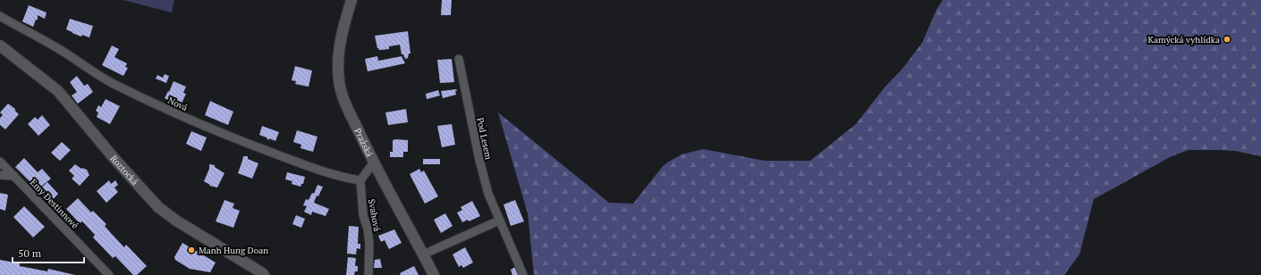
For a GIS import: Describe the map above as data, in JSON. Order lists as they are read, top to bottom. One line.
{"streets":{"street":["Nová","Pod Lesem","Pražská","Roztocká","Emy Destinnové","Svahová"]},"crossings":[["Nová","Svahová"]],"places":["Kamýcká vyhlídka","Manh Hung Doan"],"scale_bar":"50 m"}
